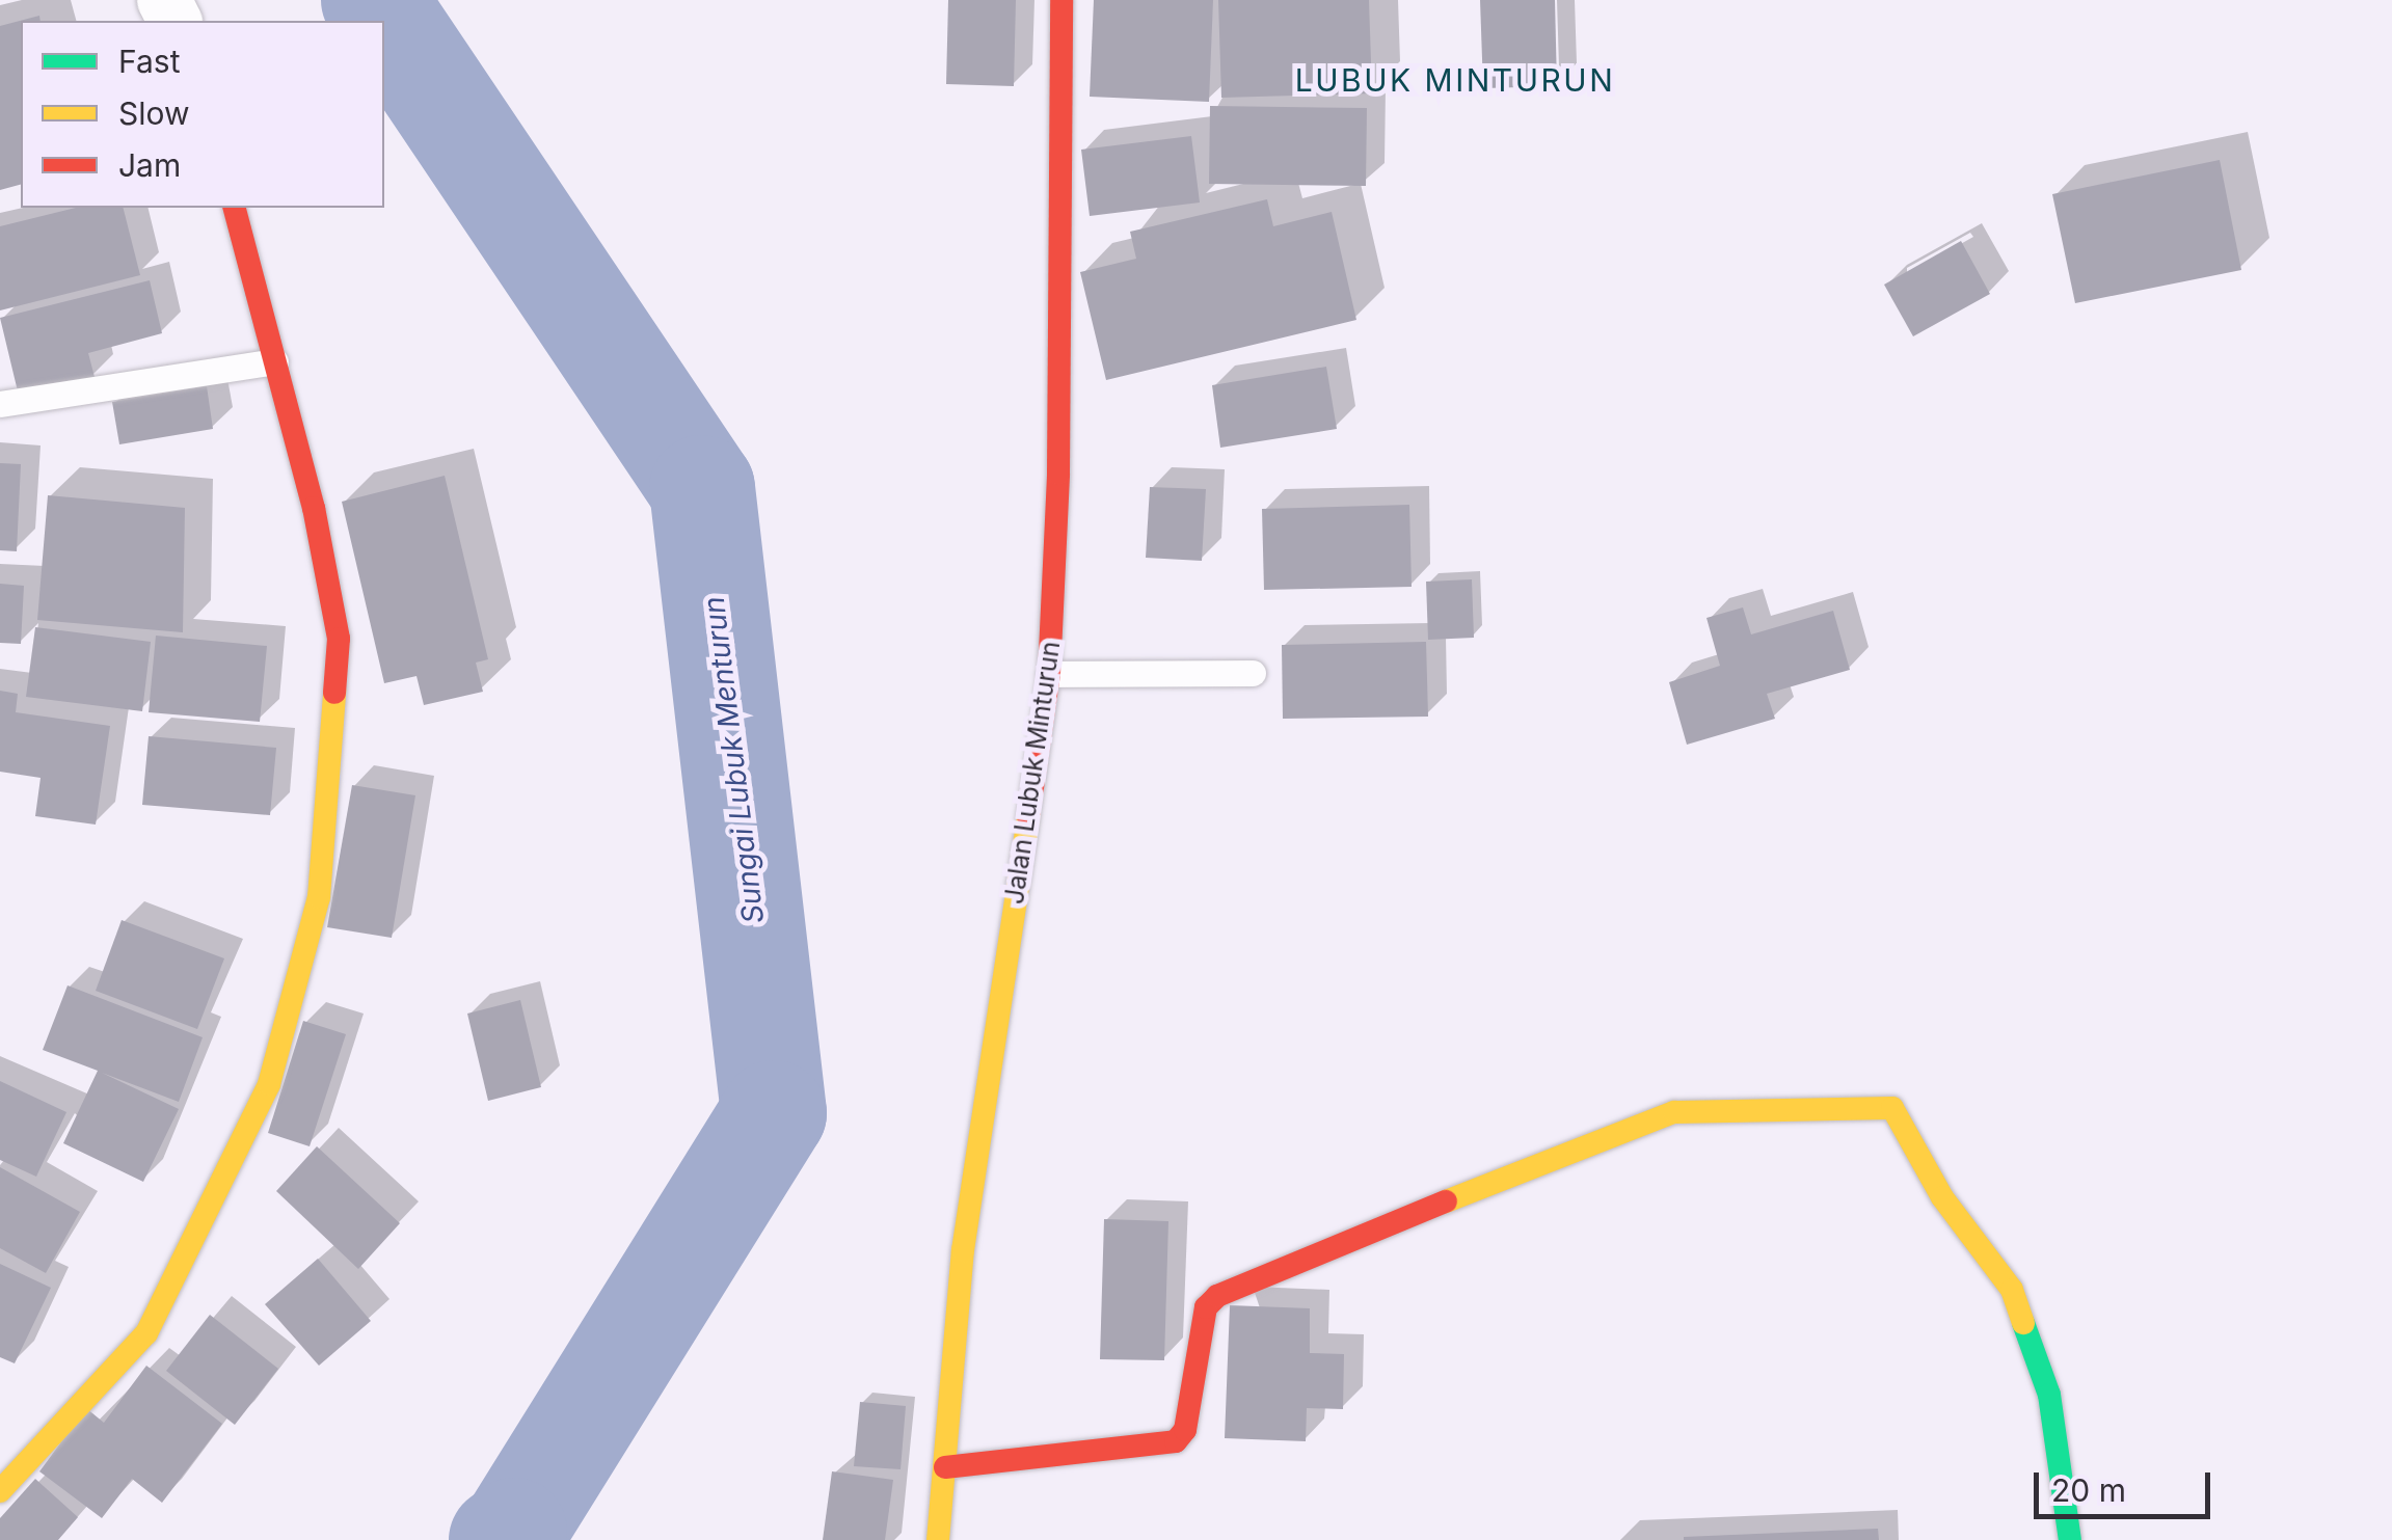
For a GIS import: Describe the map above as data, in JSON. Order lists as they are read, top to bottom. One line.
{"streets":{"street":["Jalan Lubuk Minturun"]},"districts":["LUBUK MINTURUN"],"water":["Sungai Lubuk Menturun"],"legend":["Fast","Slow","Jam"],"scale_bar":"20 m"}
